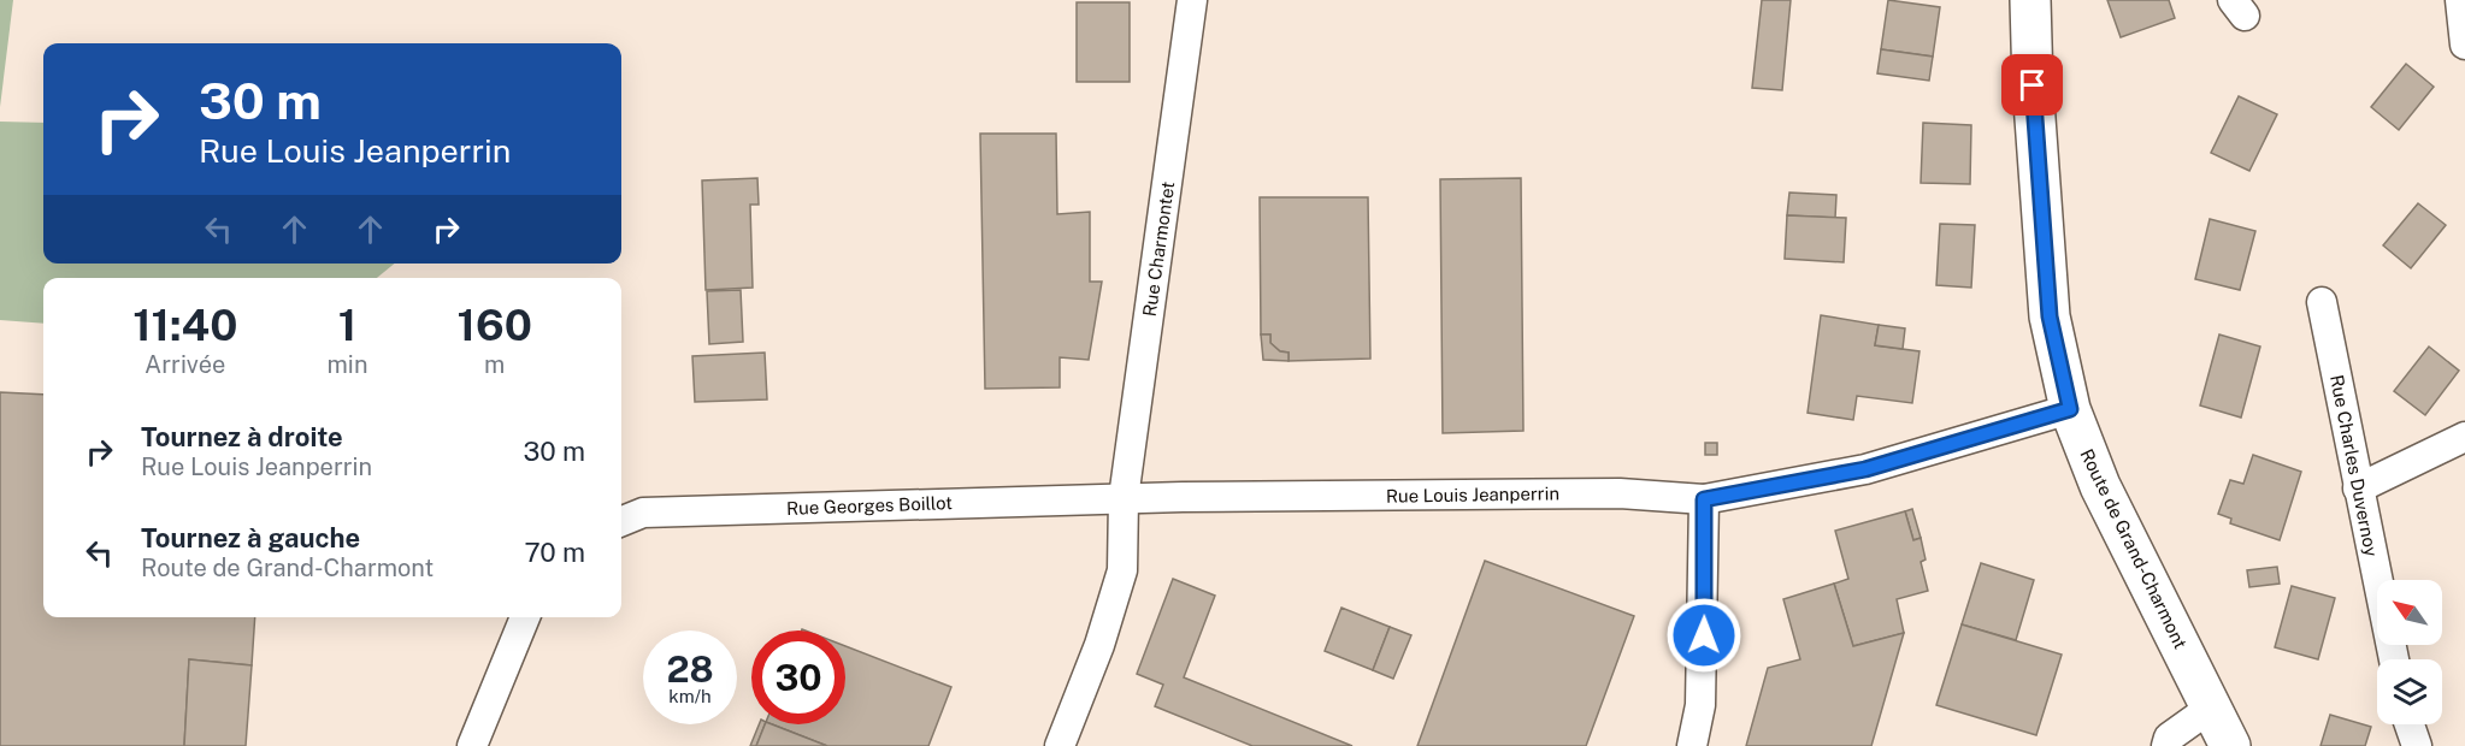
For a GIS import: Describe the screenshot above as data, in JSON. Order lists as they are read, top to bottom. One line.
{"streets":{"street":["Rue Charmontet","Rue Charles Duvernoy","Rue Louis Jeanperrin","Rue Georges Boillot","Route de Grand-Charmont"]},"crossings":[["Rue Charmontet","Rue Louis Jeanperrin"],["Rue Charmontet","Rue Georges Boillot"],["Rue Louis Jeanperrin","Rue Georges Boillot"],["Rue Louis Jeanperrin","Route de Grand-Charmont"]],"north":"top left","page":{"turn":["30 m","Rue Louis Jeanperrin"],"eta":["11:40","Arrivée","1","min","160","m"],"list":[{"name":"Tournez à droite","note":"Rue Louis Jeanperrin","value":"30 m"},{"name":"Tournez à gauche","note":"Route de Grand-Charmont","value":"70 m"}],"speed":"28 km/h","limit":"30"}}
